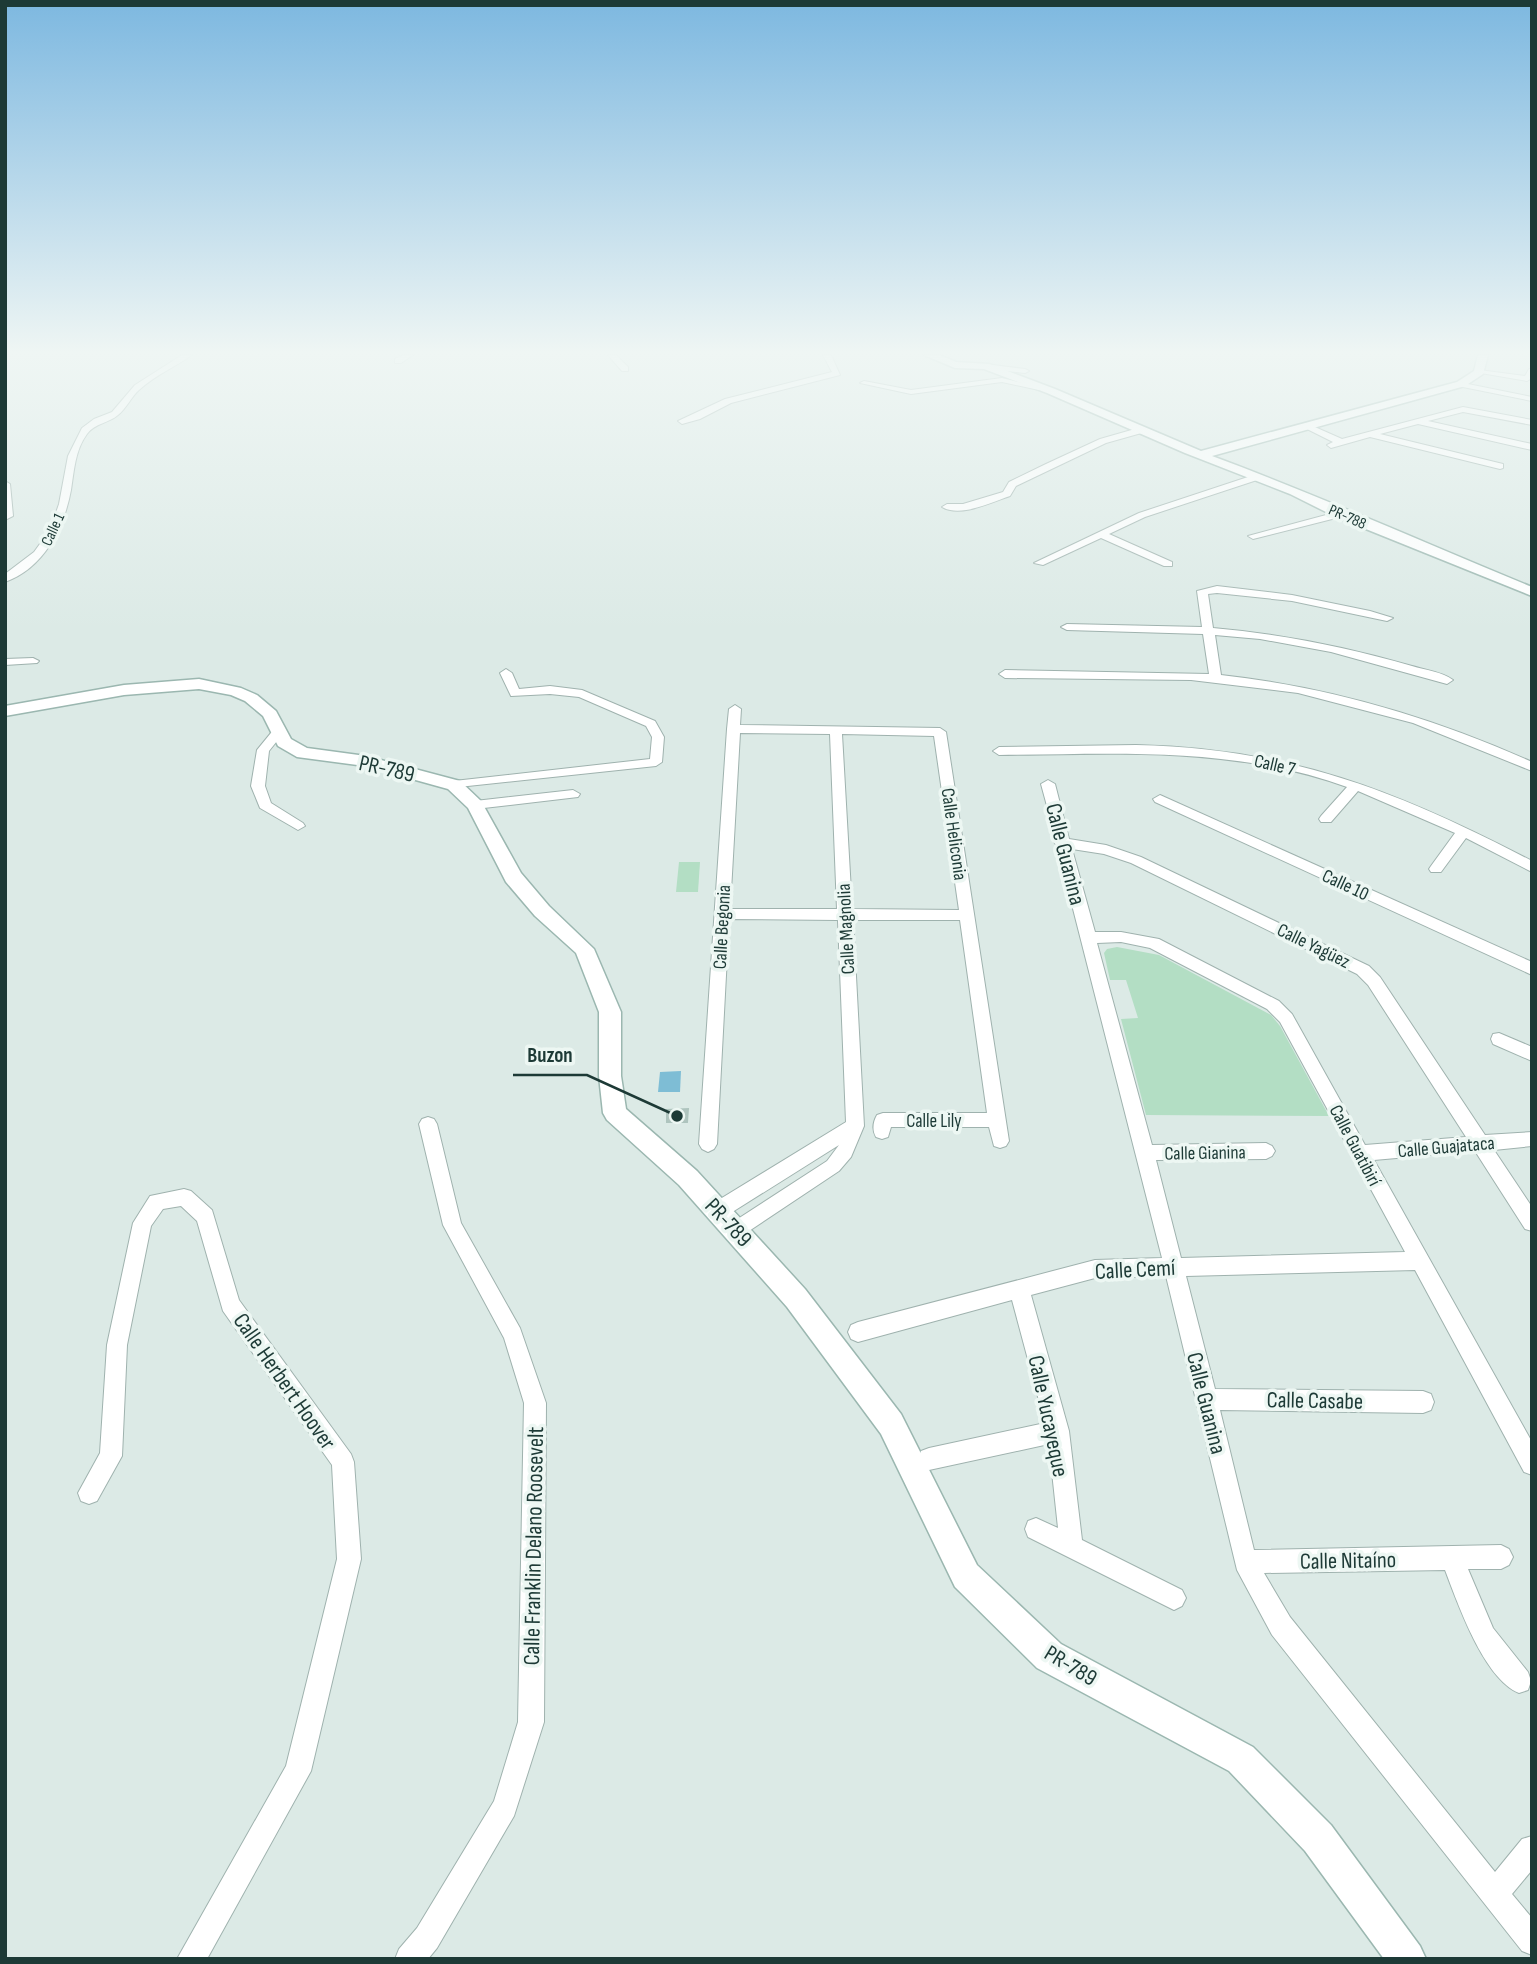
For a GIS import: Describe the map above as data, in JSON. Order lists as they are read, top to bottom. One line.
{"streets":{"street":["PR-788","Calle 1","Calle 7","PR-789","Calle Heliconia","Calle Guanina","Calle 10","Calle Begonia","Calle Magnolia","Calle Yagüez","Calle Lily","Calle Guatibirí","Calle Guajataca","Calle Gianina","Calle Cemí","Calle Herbert Hoover","Calle Casabe","Calle Yucayeque","Calle Franklin Delano Roosevelt","Calle Nitaíno"]},"crossings":[["PR-789","Calle Magnolia"],["Calle Heliconia","Calle Begonia"],["Calle Heliconia","Calle Magnolia"],["Calle Heliconia","Calle Lily"],["Calle Guanina","Calle Yagüez"],["Calle Guanina","Calle Guatibirí"],["Calle Guanina","Calle Gianina"],["Calle Guanina","Calle Cemí"],["Calle Guanina","Calle Casabe"],["Calle Guanina","Calle Nitaíno"],["Calle Yagüez","Calle Guajataca"],["Calle Guatibirí","Calle Guajataca"],["Calle Guatibirí","Calle Cemí"],["Calle Cemí","Calle Yucayeque"]],"places":["Buzon"]}
